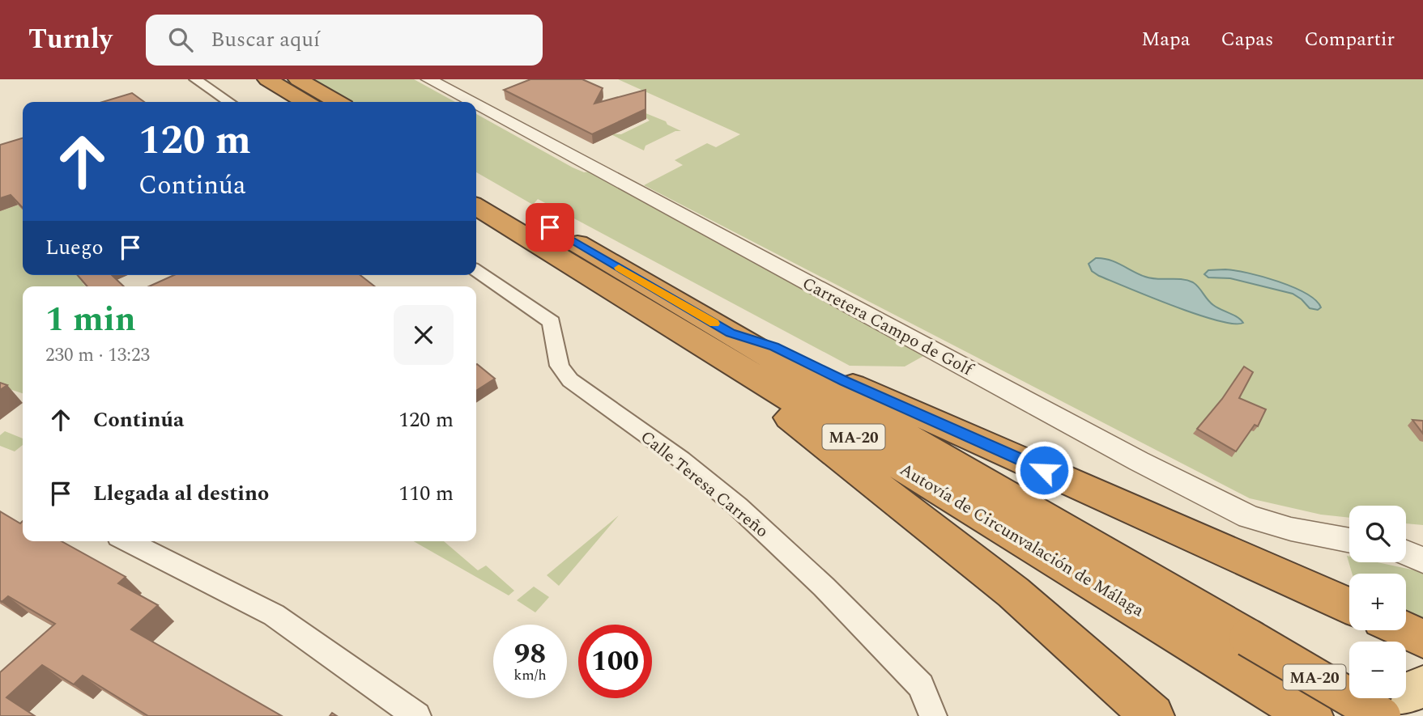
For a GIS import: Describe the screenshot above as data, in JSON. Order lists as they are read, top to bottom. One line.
{"streets":{"highway":["MA-20","Autovía de Circunvalación de Málaga"],"street":["Carretera Campo de Golf","Calle Teresa Carreño"]},"page":{"header":"Turnly","search":"Buscar aquí","nav":["Mapa","Capas","Compartir"],"turn":["120 m","Continúa"],"then":"Luego","heading":["1 min","230 m · 13:23"],"list":[{"name":"Continúa","value":"120 m"},{"name":"Llegada al destino","value":"110 m"}],"map_buttons":["+","−"],"speed":"98 km/h","limit":"100"}}
